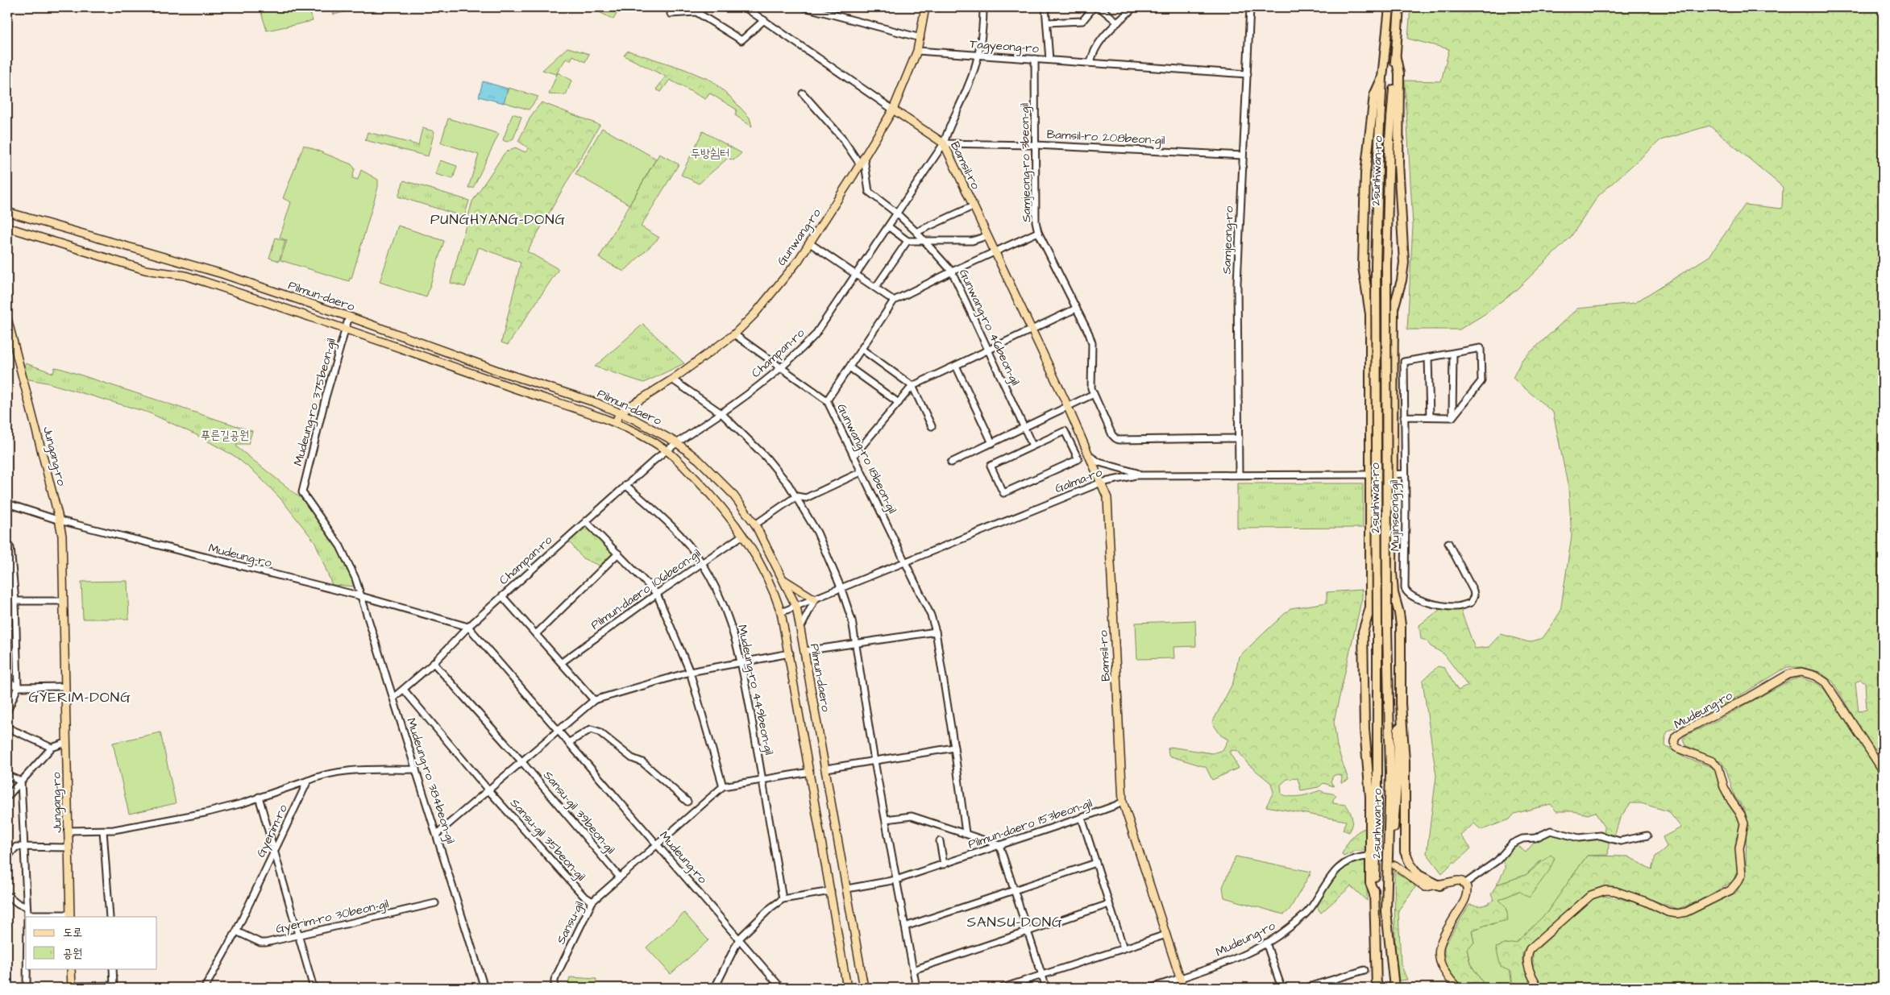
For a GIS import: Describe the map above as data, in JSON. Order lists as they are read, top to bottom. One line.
{"streets":{"highway":["2sunhwan-ro"],"main road":["Bamsil-ro","Gunwang-ro","Pilmun-daero","Jungang-ro","Mudeung-ro"],"street":["Tagyeong-ro","Bamsil-ro 208beon-gil","Samjeong-ro 3beon-gil","Samjeong-ro","Gunwang-ro 46beon-gil","Champan-ro","Mudeung-ro 375beon-gil","Gunwang-ro 18beon-gil","Galma-ro","Mujinseong-gil","Pilmun-daero 106beon-gil","Mudeung-ro 449beon-gil","Mudeung-ro 384beon-gil","Sansu-gil 39beon-gil","Pilmun-daero 153beon-gil","Gyerim-ro","Sansu-gil 35beon-gil","Gyerim-ro 30beon-gil","Sansu-gil"]},"crossings":[["Tagyeong-ro","Samjeong-ro 3beon-gil"],["Tagyeong-ro","Gunwang-ro"],["Tagyeong-ro","Samjeong-ro"],["Tagyeong-ro","Champan-ro"],["Bamsil-ro 208beon-gil","Samjeong-ro 3beon-gil"],["Bamsil-ro 208beon-gil","Bamsil-ro"],["Bamsil-ro 208beon-gil","Samjeong-ro"],["Bamsil-ro 208beon-gil","Champan-ro"],["Samjeong-ro 3beon-gil","Samjeong-ro"],["Bamsil-ro","Gunwang-ro"],["Bamsil-ro","Champan-ro"],["Bamsil-ro","Galma-ro"],["Bamsil-ro","Mudeung-ro"],["Bamsil-ro","Pilmun-daero 153beon-gil"],["Gunwang-ro","Pilmun-daero"],["Gunwang-ro","Gunwang-ro 46beon-gil"],["Gunwang-ro","Gunwang-ro 18beon-gil"],["Samjeong-ro","Galma-ro"],["Pilmun-daero","Champan-ro"],["Pilmun-daero","Mudeung-ro 375beon-gil"],["Pilmun-daero","Galma-ro"],["Pilmun-daero","Pilmun-daero 106beon-gil"],["Pilmun-daero","Pilmun-daero 153beon-gil"],["Gunwang-ro 46beon-gil","Champan-ro"],["Champan-ro","Gunwang-ro 18beon-gil"],["Champan-ro","Mudeung-ro"],["Champan-ro","Mudeung-ro 449beon-gil"],["Mudeung-ro 375beon-gil","Mudeung-ro 384beon-gil"],["Jungang-ro","Mudeung-ro"],["Gunwang-ro 18beon-gil","Galma-ro"],["Galma-ro","Mujinseong-gil"],["Mudeung-ro","Mudeung-ro 384beon-gil"],["Mudeung-ro","Sansu-gil"],["Pilmun-daero 106beon-gil","Mudeung-ro 449beon-gil"],["Sansu-gil 39beon-gil","Sansu-gil"],["Gyerim-ro","Gyerim-ro 30beon-gil"],["Sansu-gil 35beon-gil","Sansu-gil"]],"districts":["PUNGHYANG-DONG","GYERIM-DONG","SANSU-DONG"],"parks":["두방쉼터","푸른길공원"],"legend":["도로","공원"]}
